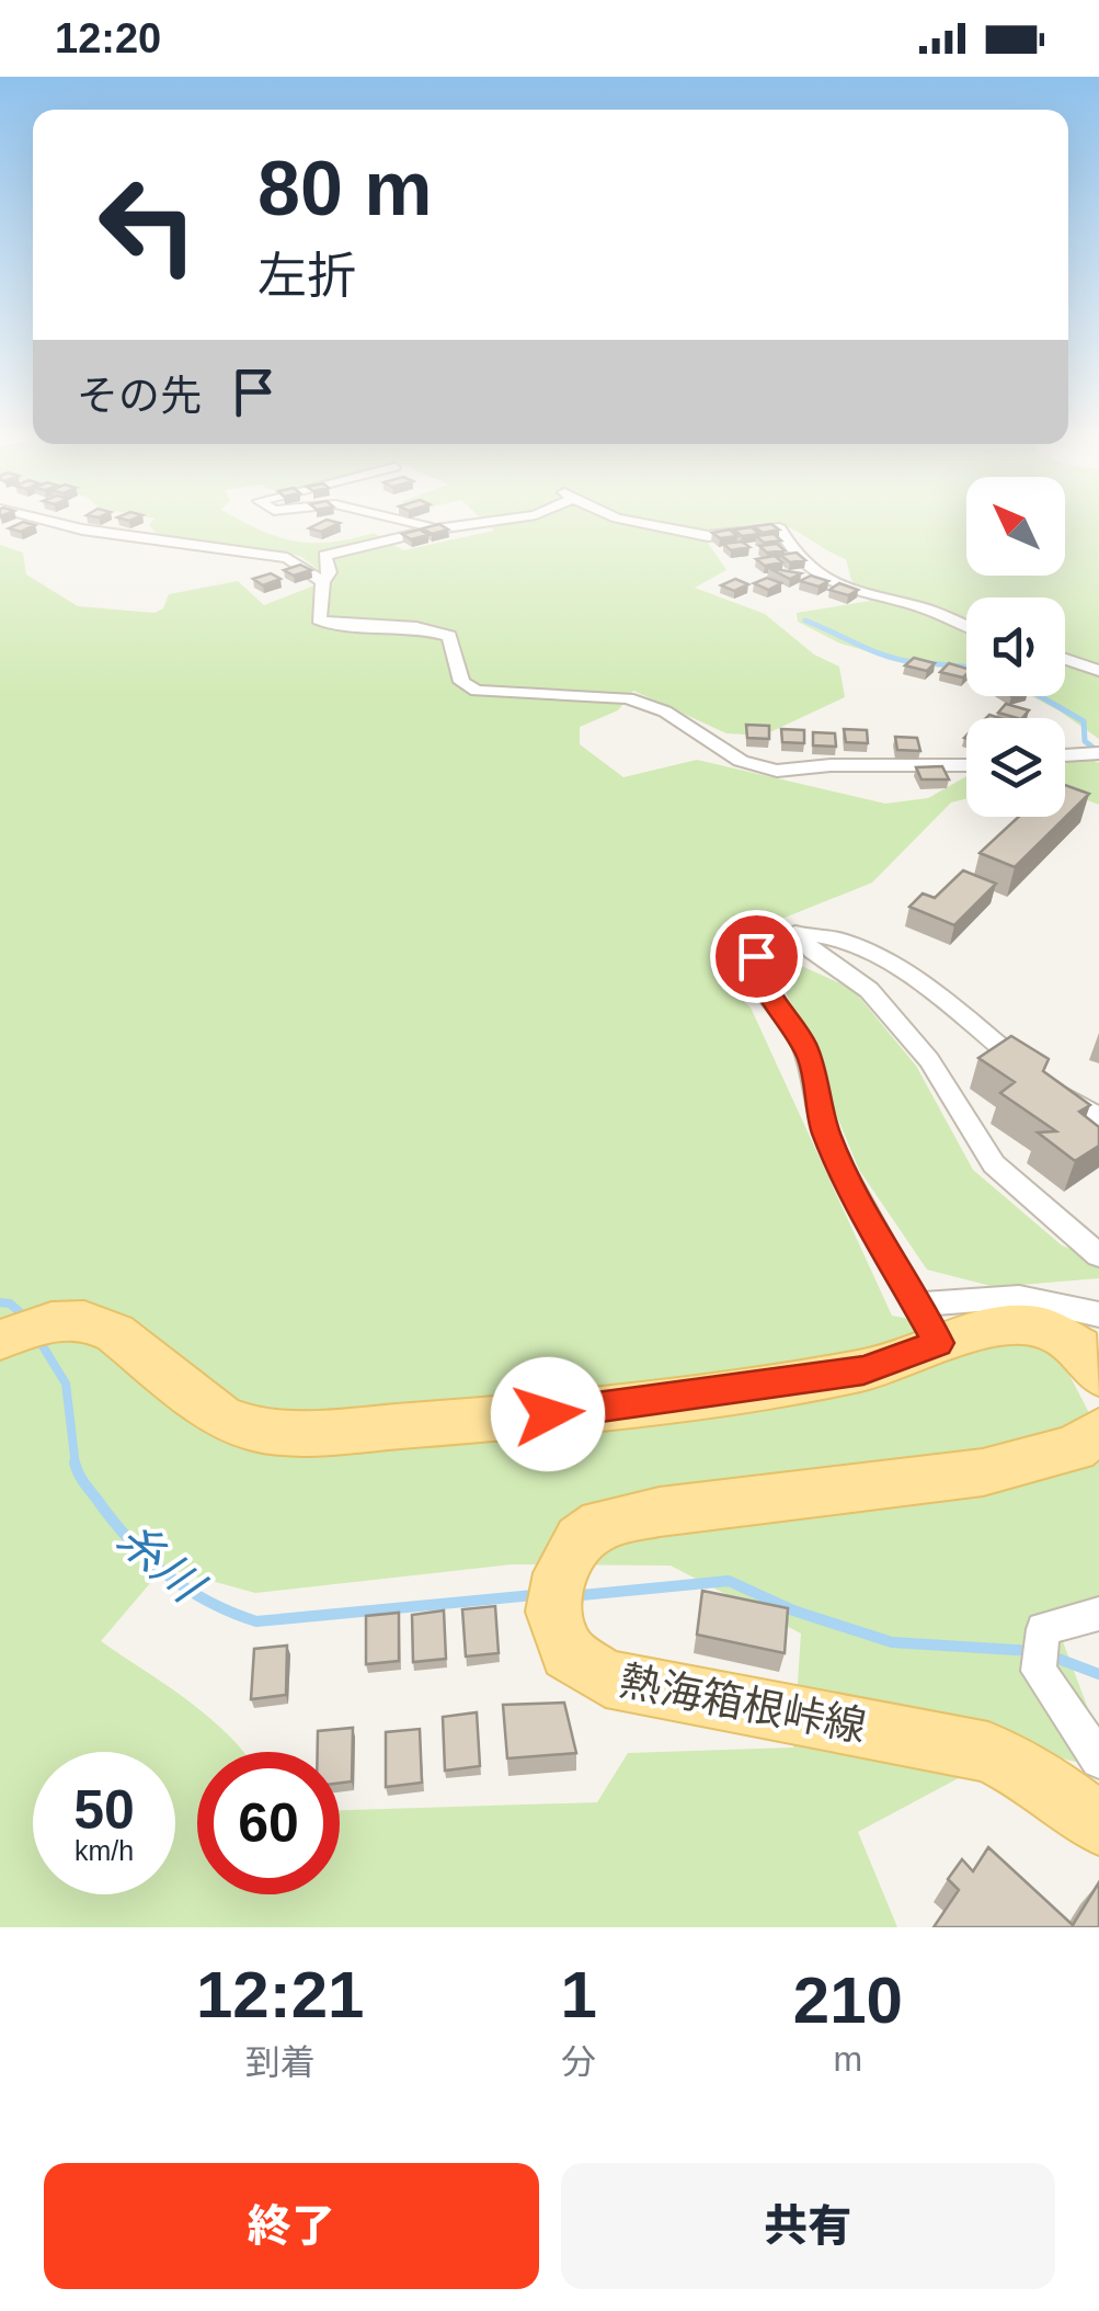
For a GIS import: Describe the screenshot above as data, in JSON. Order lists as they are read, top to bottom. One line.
{"streets":{"main road":["熱海箱根峠線"]},"water":["糸川"],"north":"top left","page":{"status":"12:20","turn":["80 m","左折"],"then":"その先","speed":"50 km/h","limit":"60","eta":["12:21","到着","1","分","210","m"],"buttons":["終了","共有"]}}
